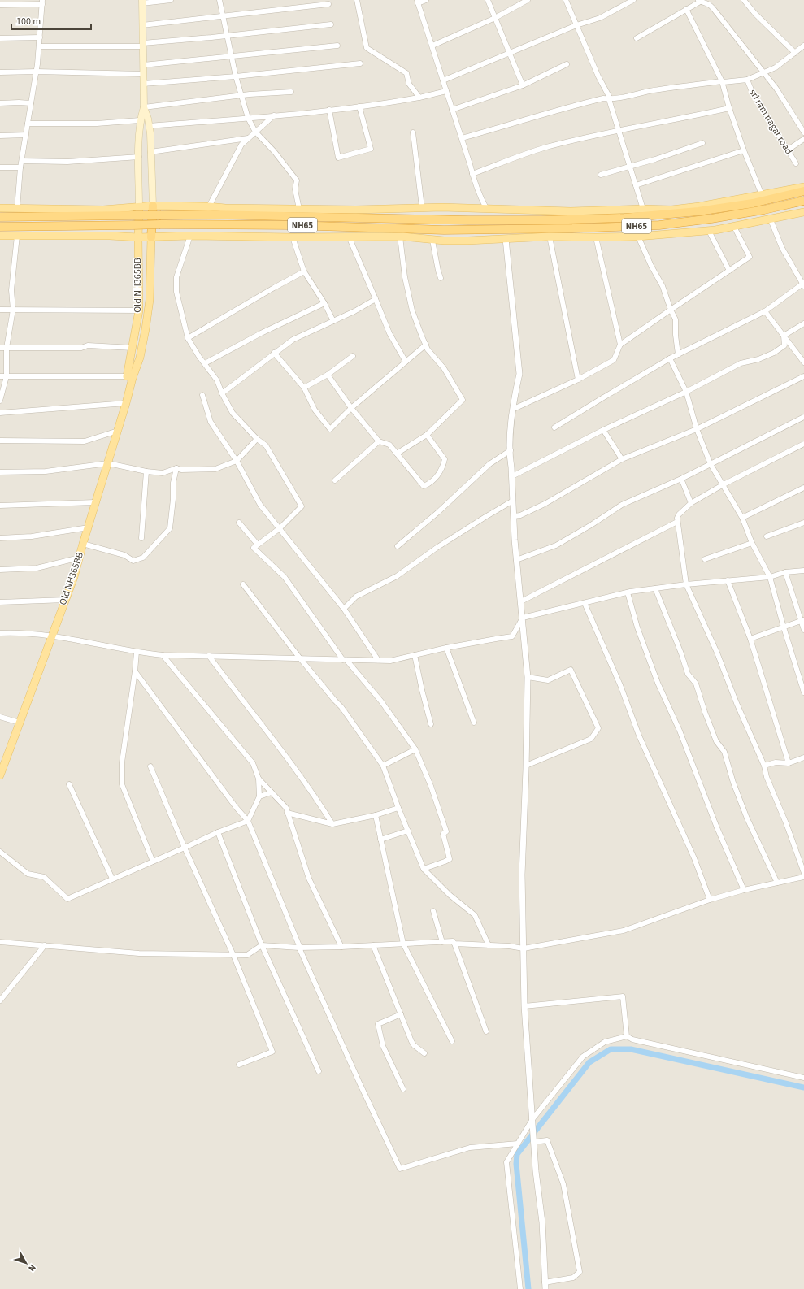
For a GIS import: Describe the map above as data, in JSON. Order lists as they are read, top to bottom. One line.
{"streets":{"highway":["NH65"],"main road":["Old NH365BB"],"street":["sri ram nagar road"]},"scale_bar":"100 m","north":"bottom right"}
